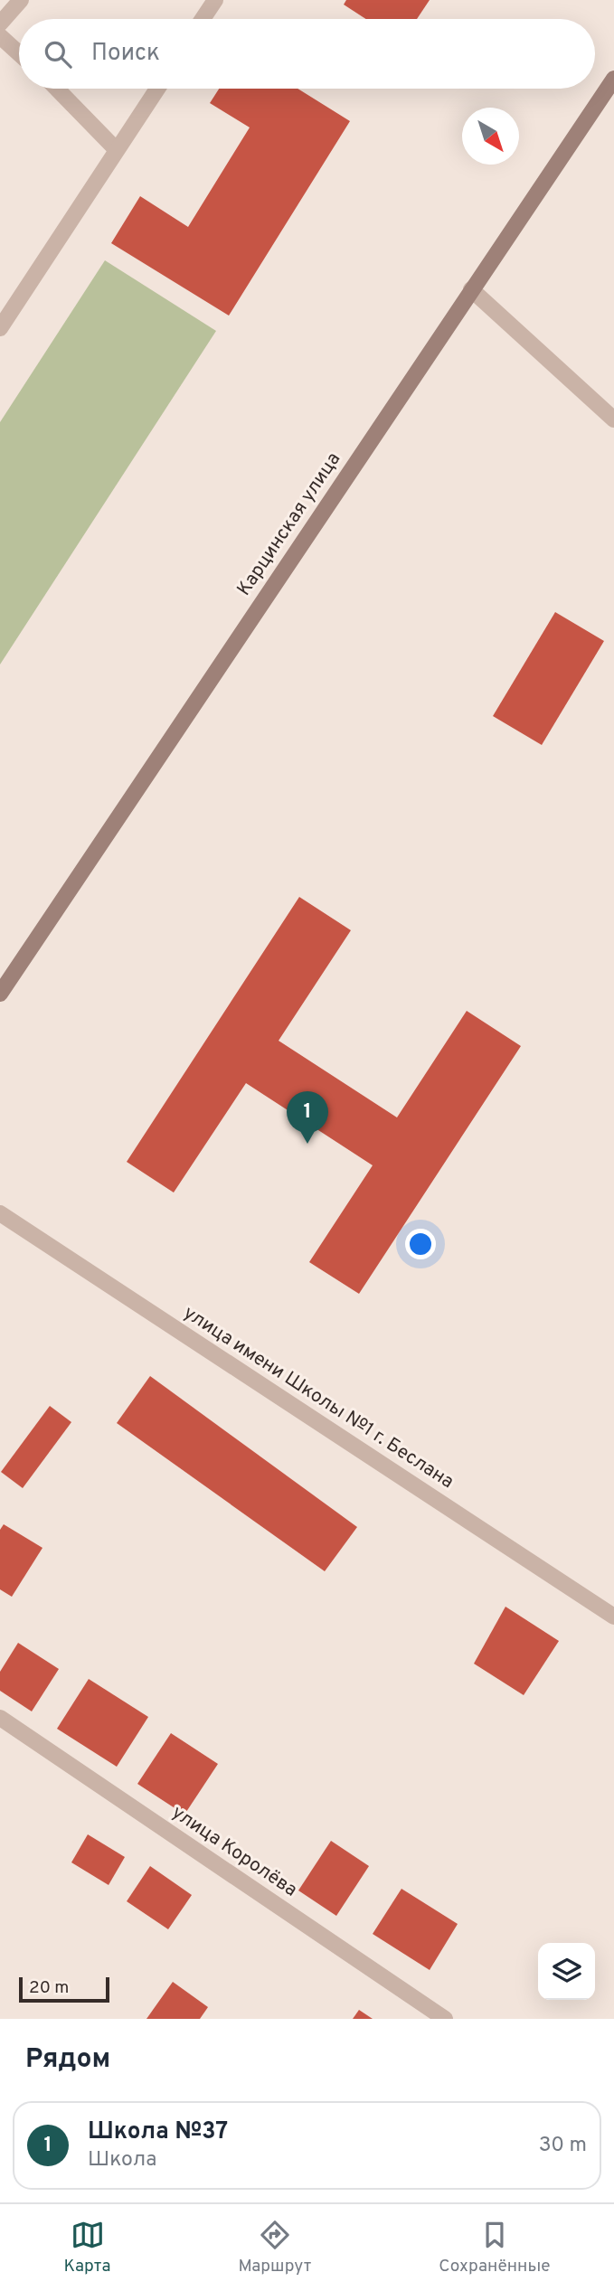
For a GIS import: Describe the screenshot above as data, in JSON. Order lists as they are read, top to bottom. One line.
{"streets":{"main road":["Карцинская улица"],"street":["улица имени Школы №1 г. Беслана","улица Королёва"]},"scale_bar":"20 m","north":"bottom right","page":{"search":"Поиск","pins":"1","scale":"20 m","heading":"Рядом","list":[{"mark":"1","name":"Школа №37","note":"Школа","value":"30 m"}],"nav":["Карта","Маршрут","Сохранённые"]}}
